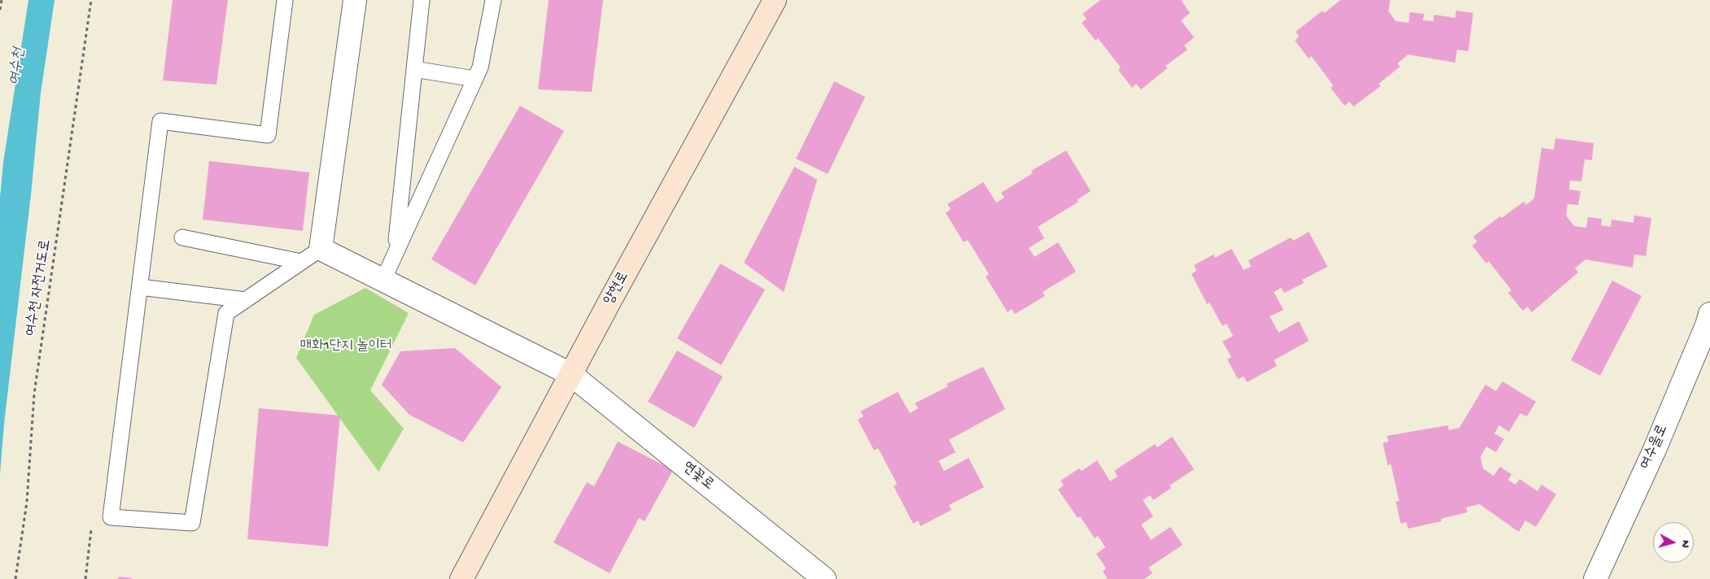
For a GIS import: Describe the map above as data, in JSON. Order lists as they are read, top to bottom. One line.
{"streets":{"main road":["양현로"],"street":["여수울로","연꽃로"],"path":["여수천 자전거도로"]},"crossings":[["양현로","연꽃로"]],"water":["여수천"],"parks":["매화1단지 놀이터"],"north":"right"}
